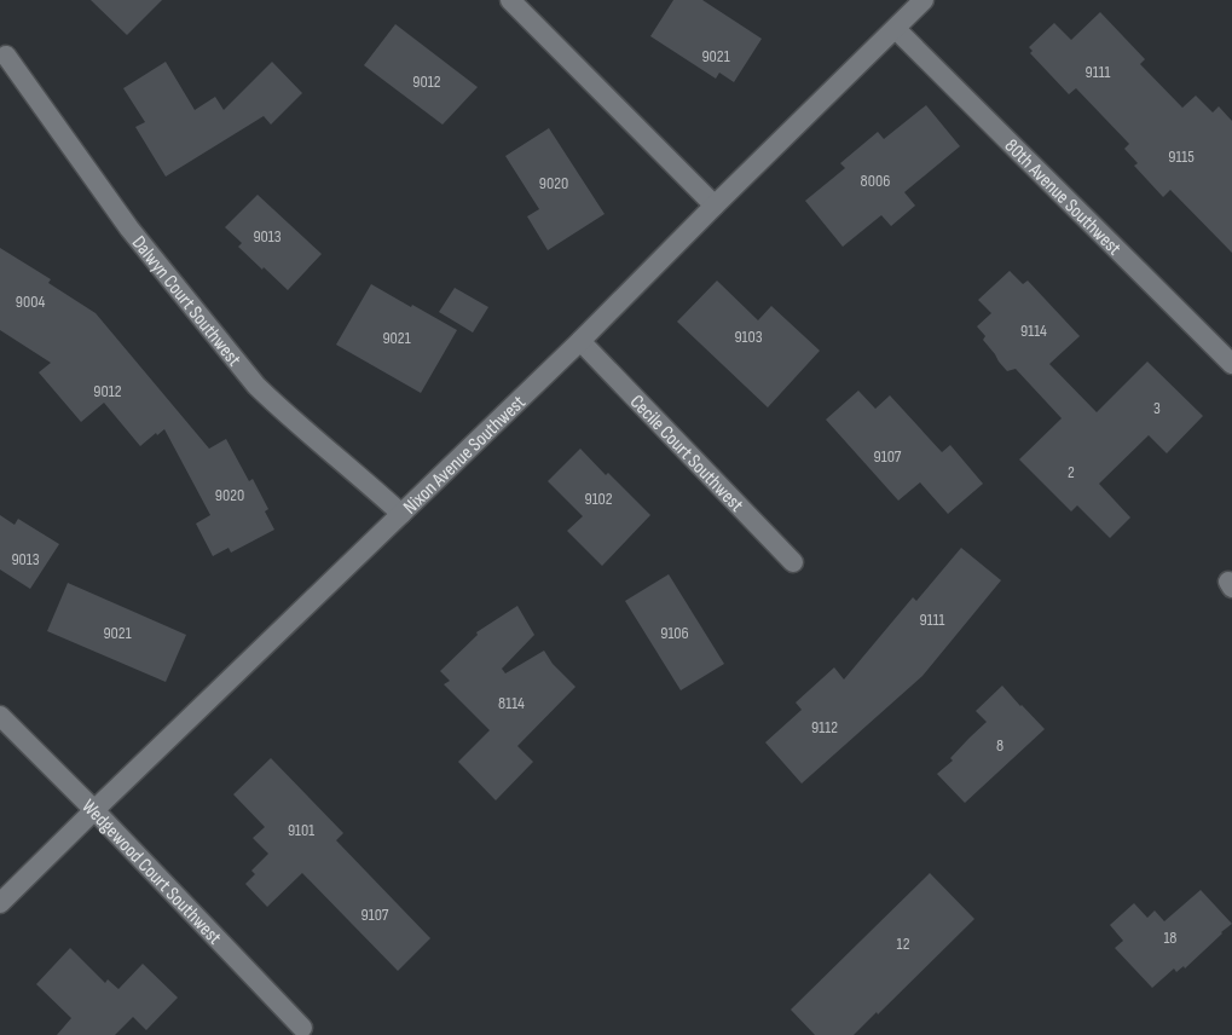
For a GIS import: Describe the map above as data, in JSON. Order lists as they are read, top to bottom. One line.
{"streets":{"street":["80th Avenue Southwest","Dalwyn Court Southwest","Cecile Court Southwest","Nixon Avenue Southwest","Wedgewood Court Southwest"]},"crossings":[["80th Avenue Southwest","Nixon Avenue Southwest"],["Dalwyn Court Southwest","Nixon Avenue Southwest"],["Cecile Court Southwest","Nixon Avenue Southwest"],["Nixon Avenue Southwest","Wedgewood Court Southwest"]],"house_numbers":["9021","9111","9012","9115","8006","9020","9013","9004","9114","9103","9021","9012","3","9107","2","9020","9102","9013","9111","9021","9106","8114","9112","8","9101","9107","18","12"]}
